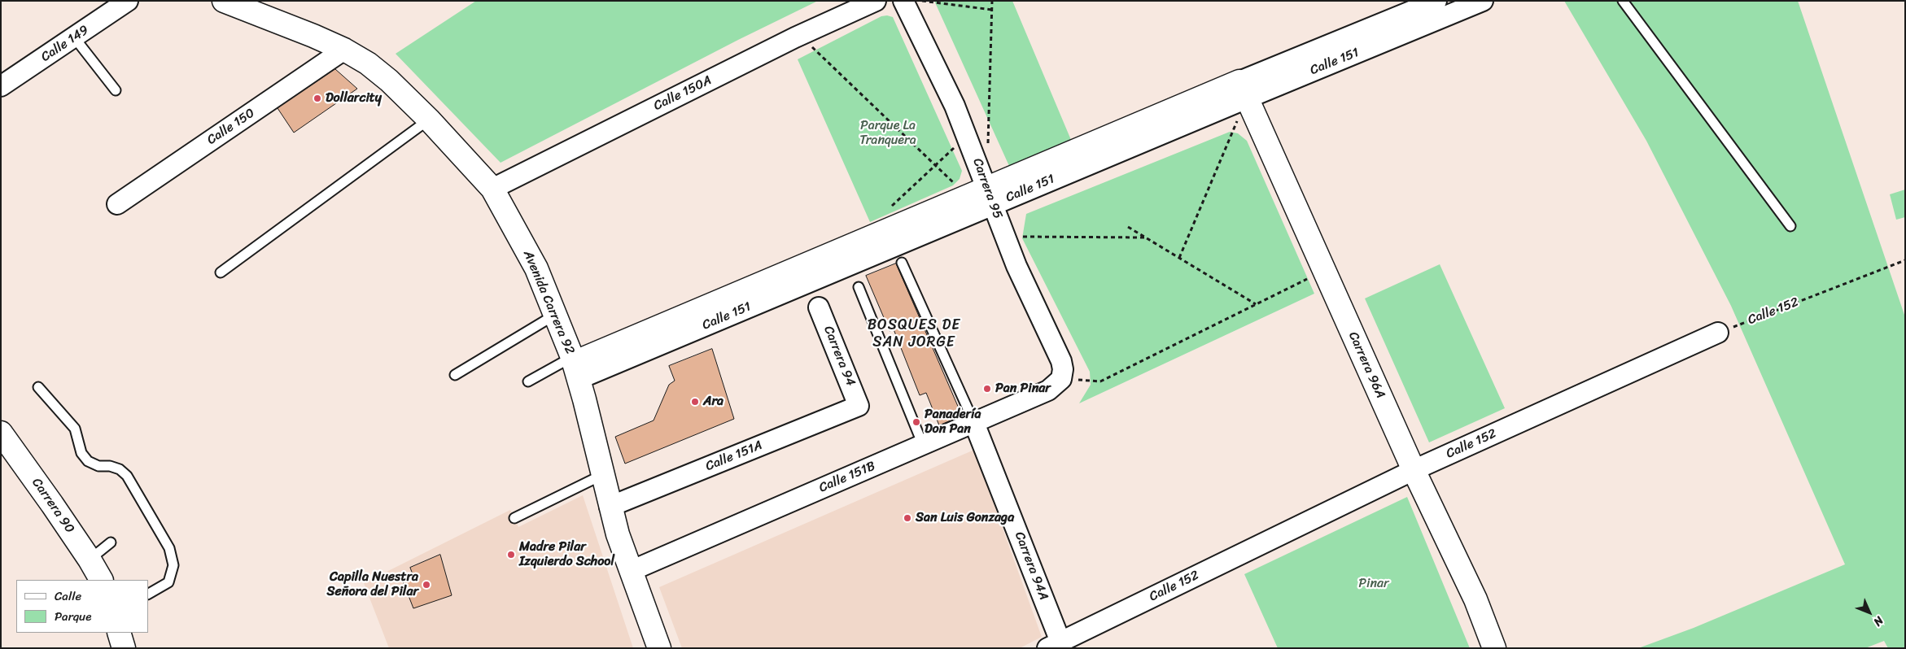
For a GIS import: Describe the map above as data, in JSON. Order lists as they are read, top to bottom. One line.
{"streets":{"street":["Calle 149","Calle 151","Calle 150A","Calle 150","Carrera 95","Avenida Carrera 92","Calle 152","Carrera 94","Carrera 96A","Calle 151A","Calle 151B","Carrera 90","Carrera 94A"]},"crossings":[["Calle 151","Carrera 95"],["Calle 151","Avenida Carrera 92"],["Calle 151","Carrera 96A"],["Calle 150A","Avenida Carrera 92"],["Calle 150","Avenida Carrera 92"],["Carrera 95","Calle 151B"],["Avenida Carrera 92","Calle 151A"],["Avenida Carrera 92","Calle 151B"],["Calle 152","Carrera 96A"],["Calle 152","Carrera 94A"],["Carrera 94","Calle 151A"],["Calle 151B","Carrera 94A"]],"districts":["BOSQUES DE SAN JORGE"],"parks":["Parque La Tranquera","Pinar"],"places":["Dollarcity","Pan Pinar","Ara","Panadería Don Pan","San Luis Gonzaga","Madre Pilar Izquierdo School","Capilla Nuestra Señora del Pilar"],"legend":["Calle","Parque"],"north":"bottom right"}
